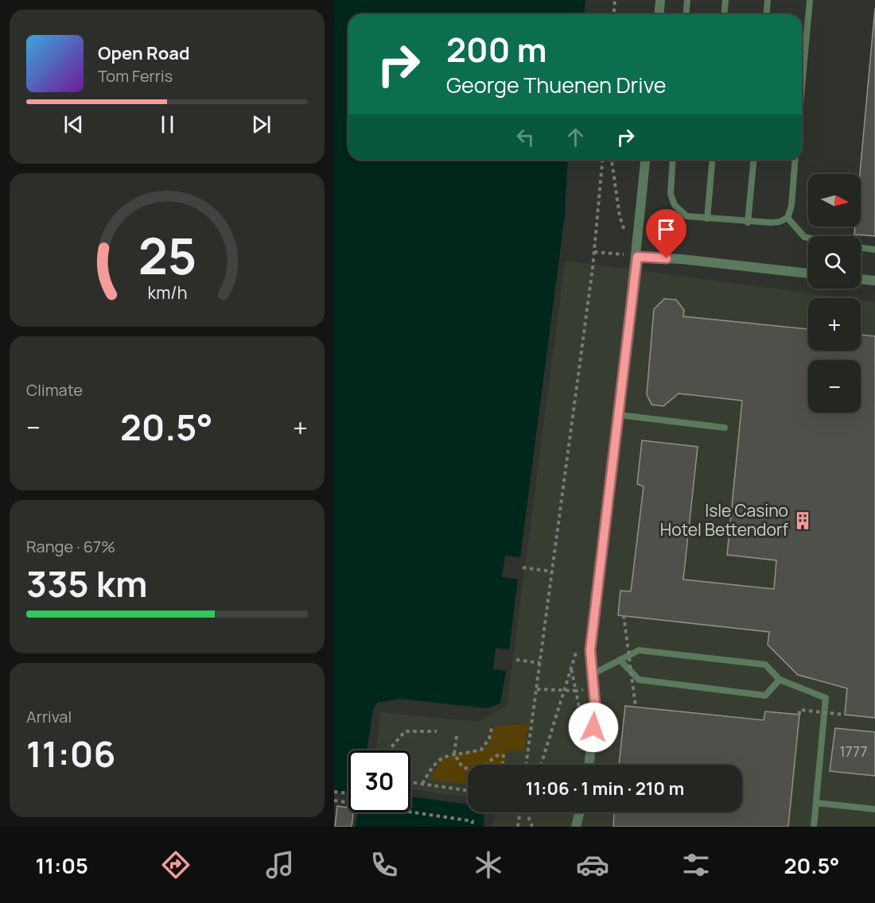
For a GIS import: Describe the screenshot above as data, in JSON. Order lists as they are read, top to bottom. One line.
{"places":{"building":["Isle Casino Hotel Bettendorf"]},"house_numbers":["1777"],"north":"right","page":{"turn":["200 m","George Thuenen Drive"],"song":["Open Road","Tom Ferris"],"map_buttons":["+","−"],"tile":["Climate",["Range · 67%","335 km"],["Arrival","11:06"]],"heat":["−","20.5°","+"],"limit":"30","trip":"11:06 · 1 min · 210 m","tabs":["11:05","20.5°"],"gauge":["25","km/h"]}}
